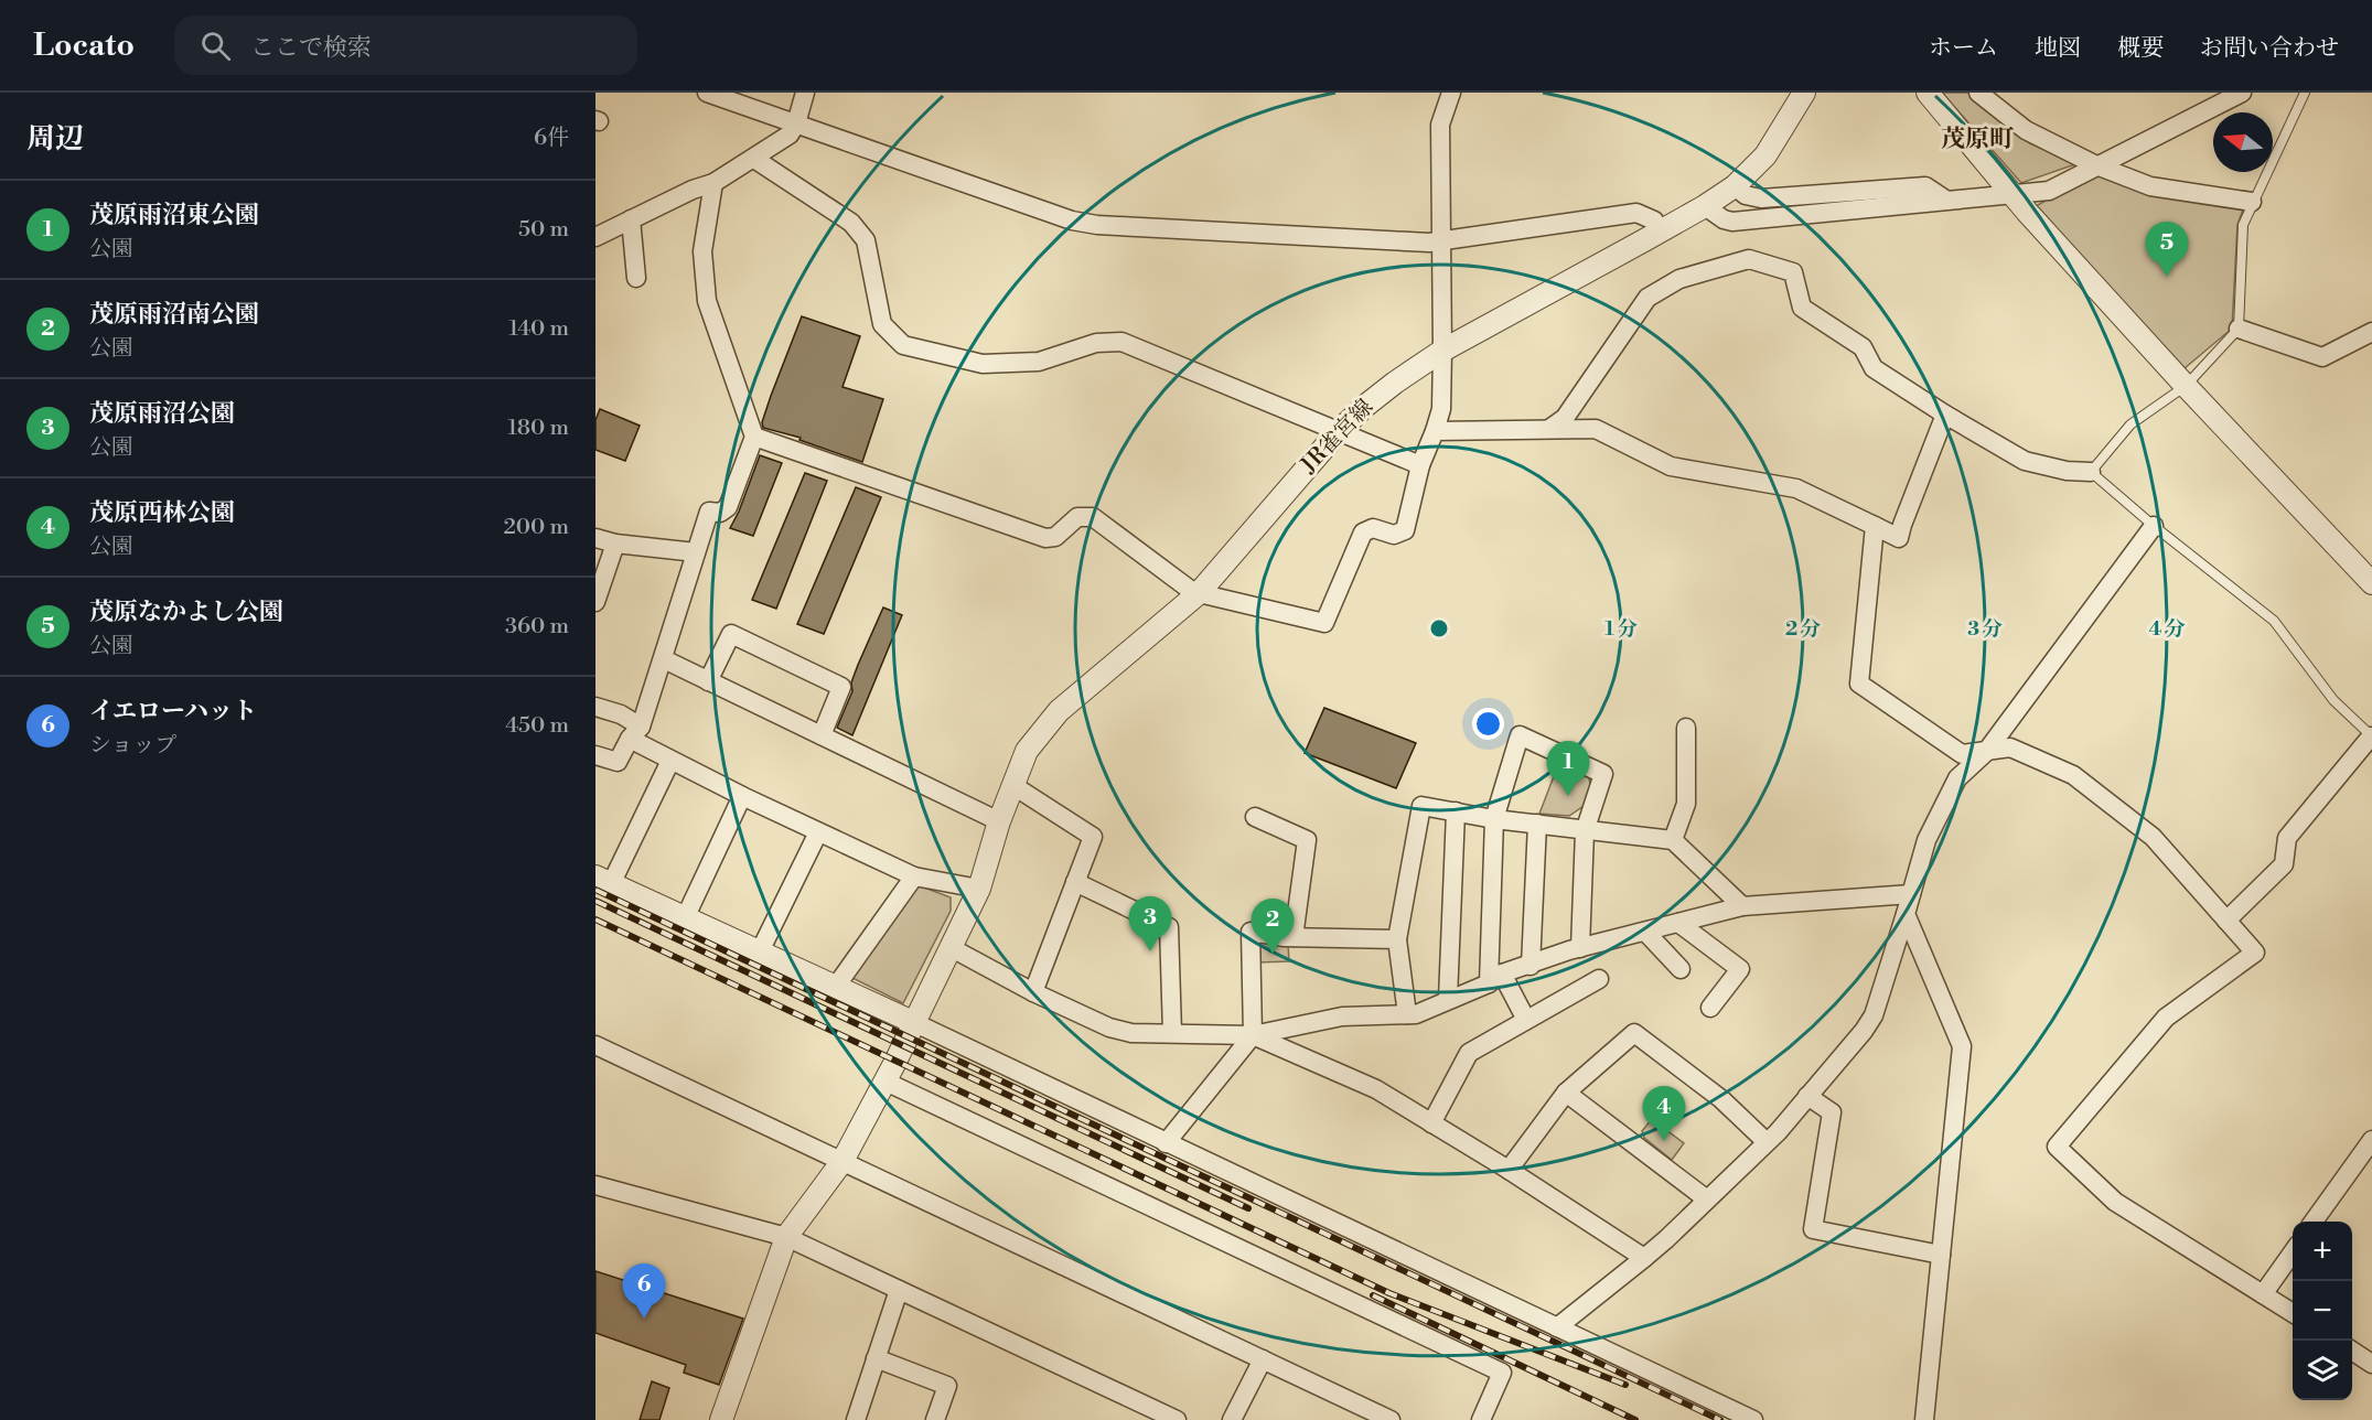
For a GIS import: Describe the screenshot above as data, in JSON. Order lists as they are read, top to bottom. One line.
{"streets":{"street":["JR雀宮線"]},"districts":["茂原町"],"north":"left","page":{"header":"Locato","search":"ここで検索","nav":["ホーム","地図","概要","お問い合わせ"],"heading":["周辺","6件"],"list":[{"mark":"1","name":"茂原雨沼東公園","note":"公園","value":"50 m"},{"mark":"2","name":"茂原雨沼南公園","note":"公園","value":"140 m"},{"mark":"3","name":"茂原雨沼公園","note":"公園","value":"180 m"},{"mark":"4","name":"茂原西林公園","note":"公園","value":"200 m"},{"mark":"5","name":"茂原なかよし公園","note":"公園","value":"360 m"},{"mark":"6","name":"イエローハット","note":"ショップ","value":"450 m"}],"pins":["5","1","3","2","4","6"],"map_buttons":["+","−"]},"rings":["1 分","2 分","3 分","4 分"]}
